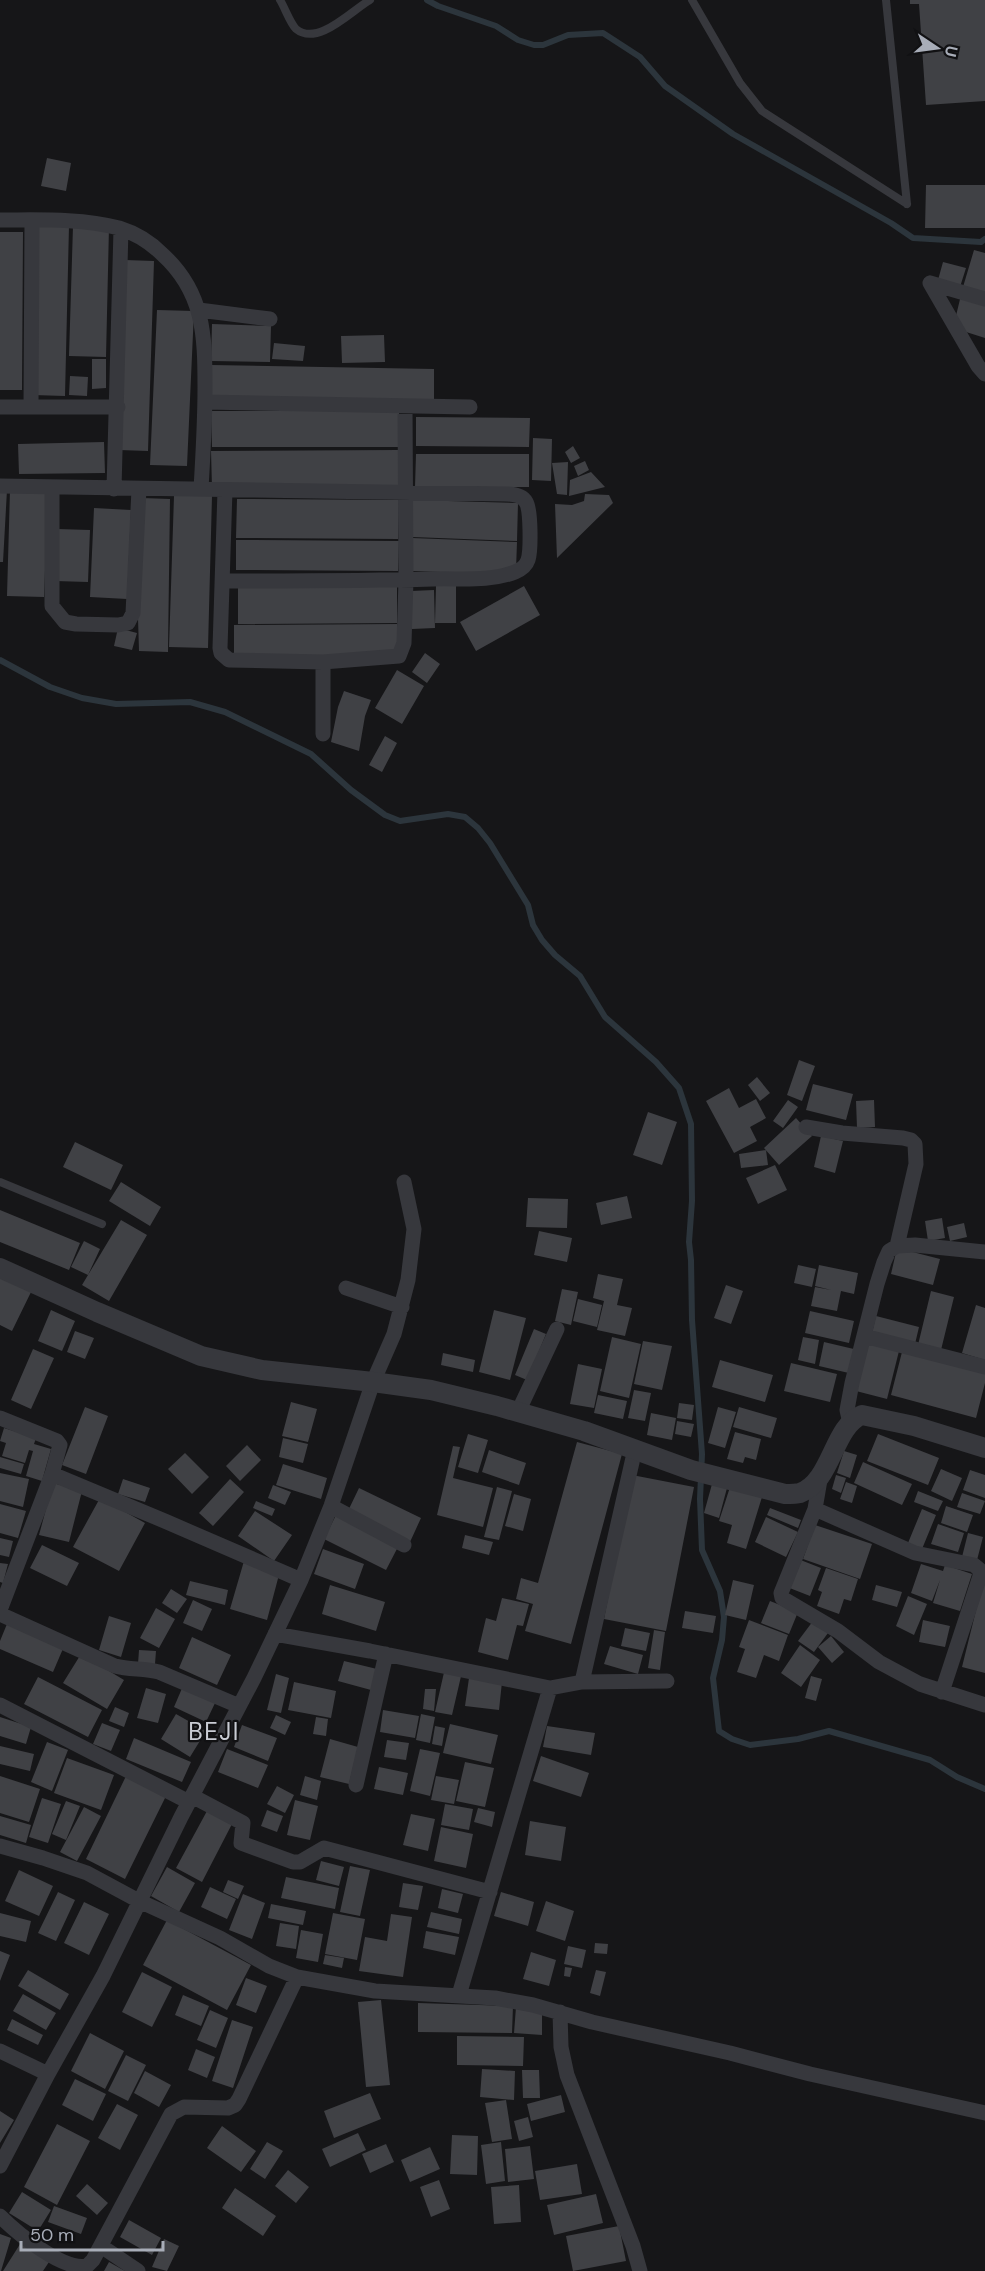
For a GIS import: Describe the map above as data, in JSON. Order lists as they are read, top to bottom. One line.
{"districts":["BEJI"],"scale_bar":"50 m","north":"right"}
